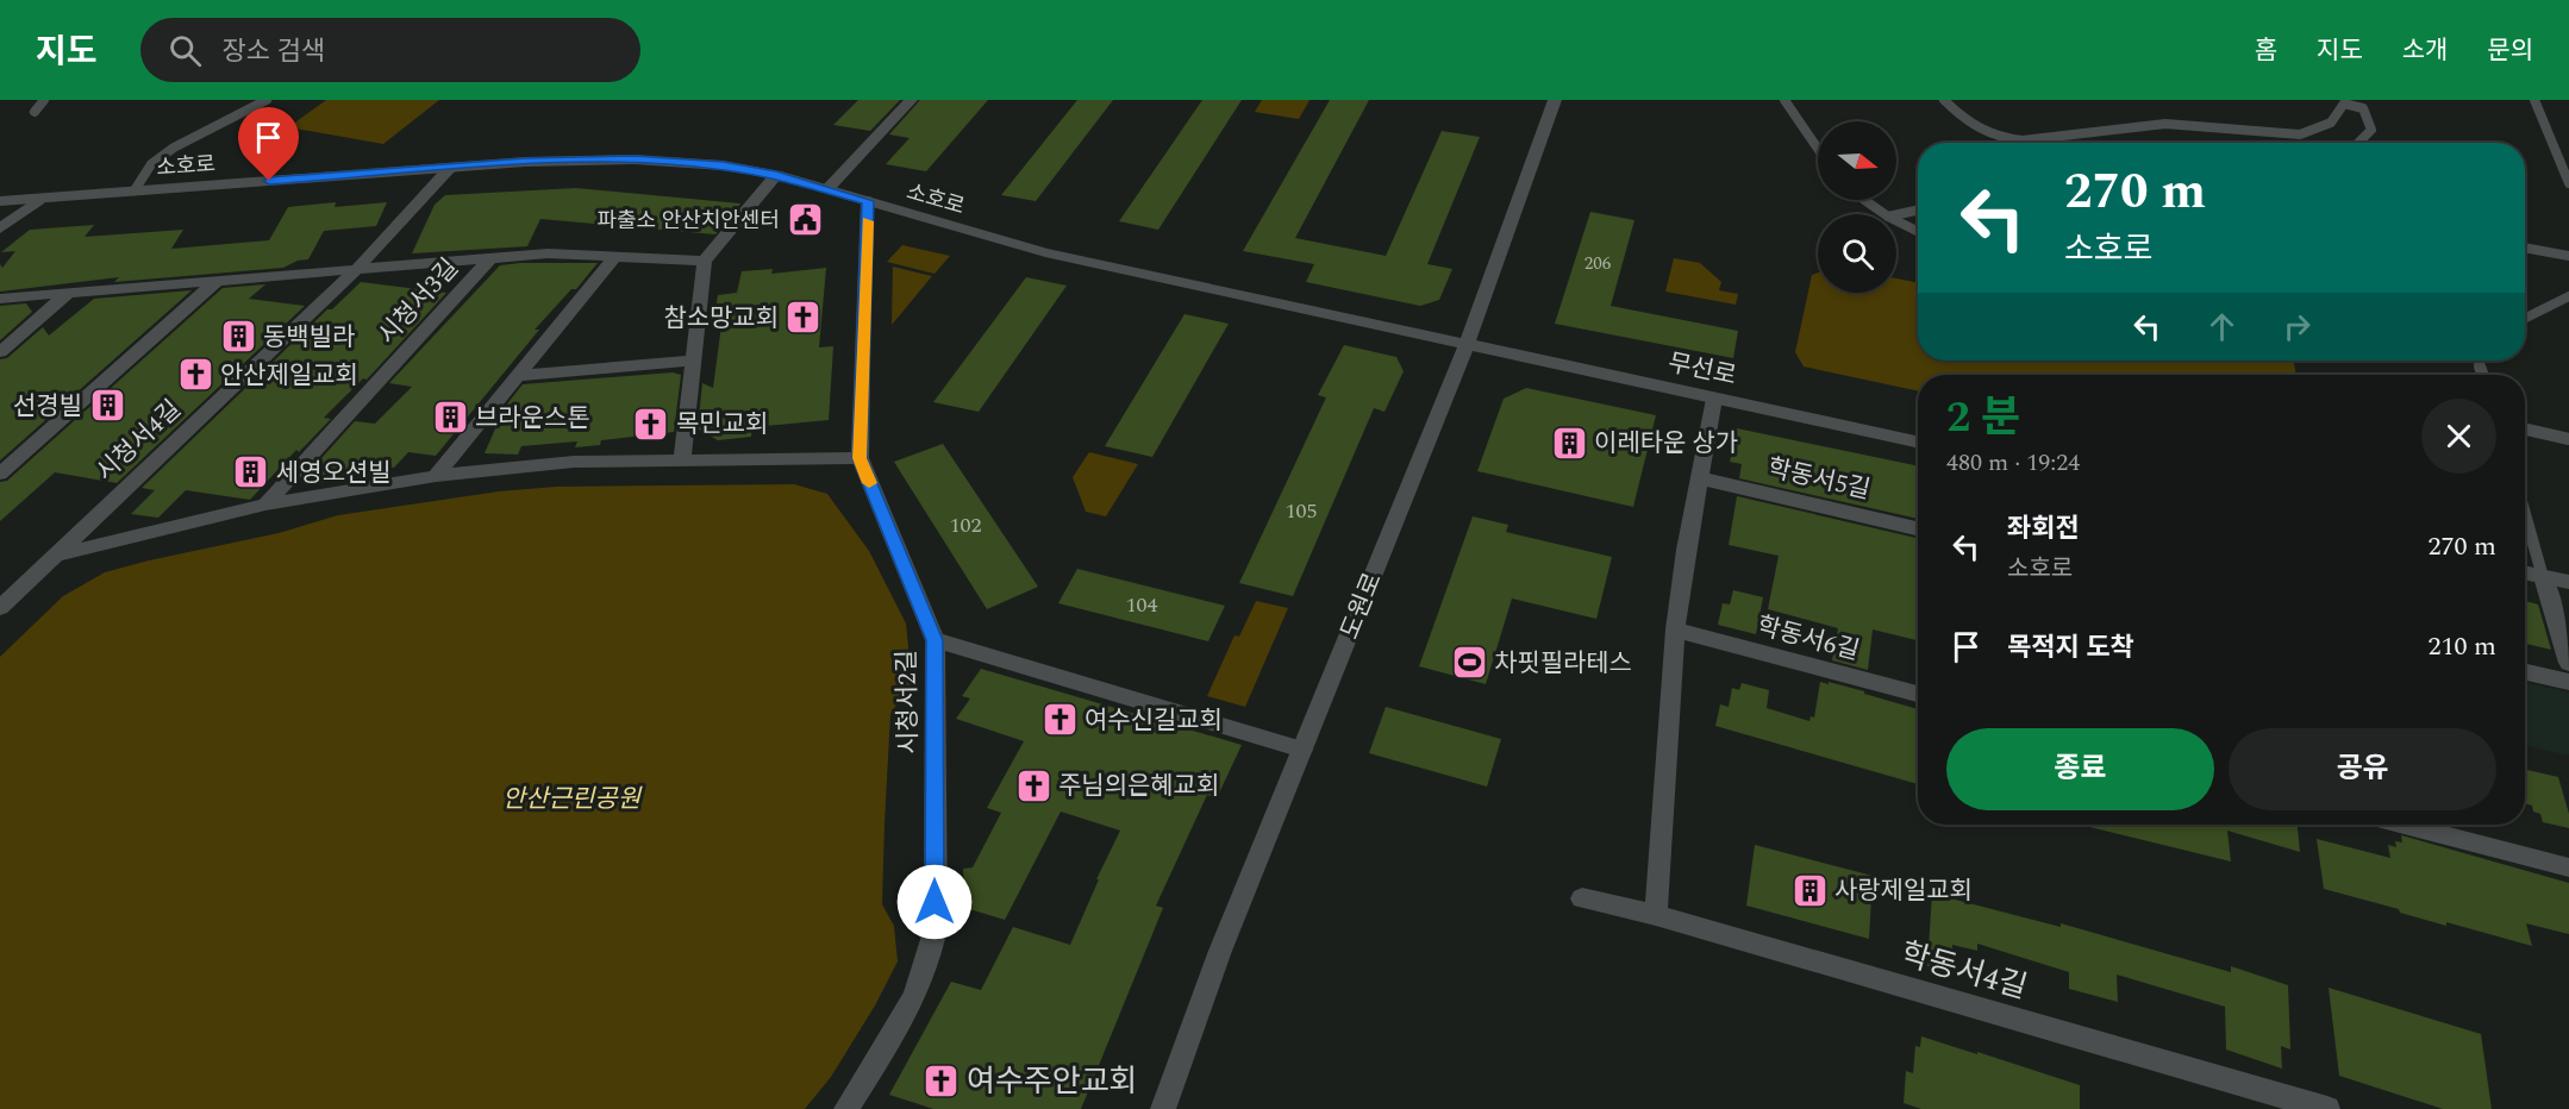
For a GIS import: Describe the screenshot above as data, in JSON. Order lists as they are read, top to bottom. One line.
{"streets":{"street":["소호로","시청서3길","무선로","시청서4길","학동서5길","도원로","학동서6길","시청서2길","학동서4길"]},"crossings":[["소호로","무선로"],["소호로","시청서4길"],["소호로","도원로"],["소호로","시청서2길"],["시청서3길","시청서4길"],["무선로","도원로"]],"parks":["안산근린공원"],"places":{"public building":["파출소 안산치안센터"],"church":["참소망교회","안산제일교회","목민교회","여수신길교회","주님의은혜교회","여수주안교회"],"building":["동백빌라","선경빌","브라운스톤","이레타운 상가","세영오션빌","사랑제일교회"],"sports":["차핏필라테스"]},"house_numbers":["206","105","102","104"],"north":"right","page":{"header":"지도","search":"장소 검색","nav":["홈","지도","소개","문의"],"turn":["270 m","소호로"],"heading":["2 분","480 m · 19:24"],"list":[{"name":"좌회전","note":"소호로","value":"270 m"},{"name":"목적지 도착","value":"210 m"}],"buttons":["종료","공유"]}}
